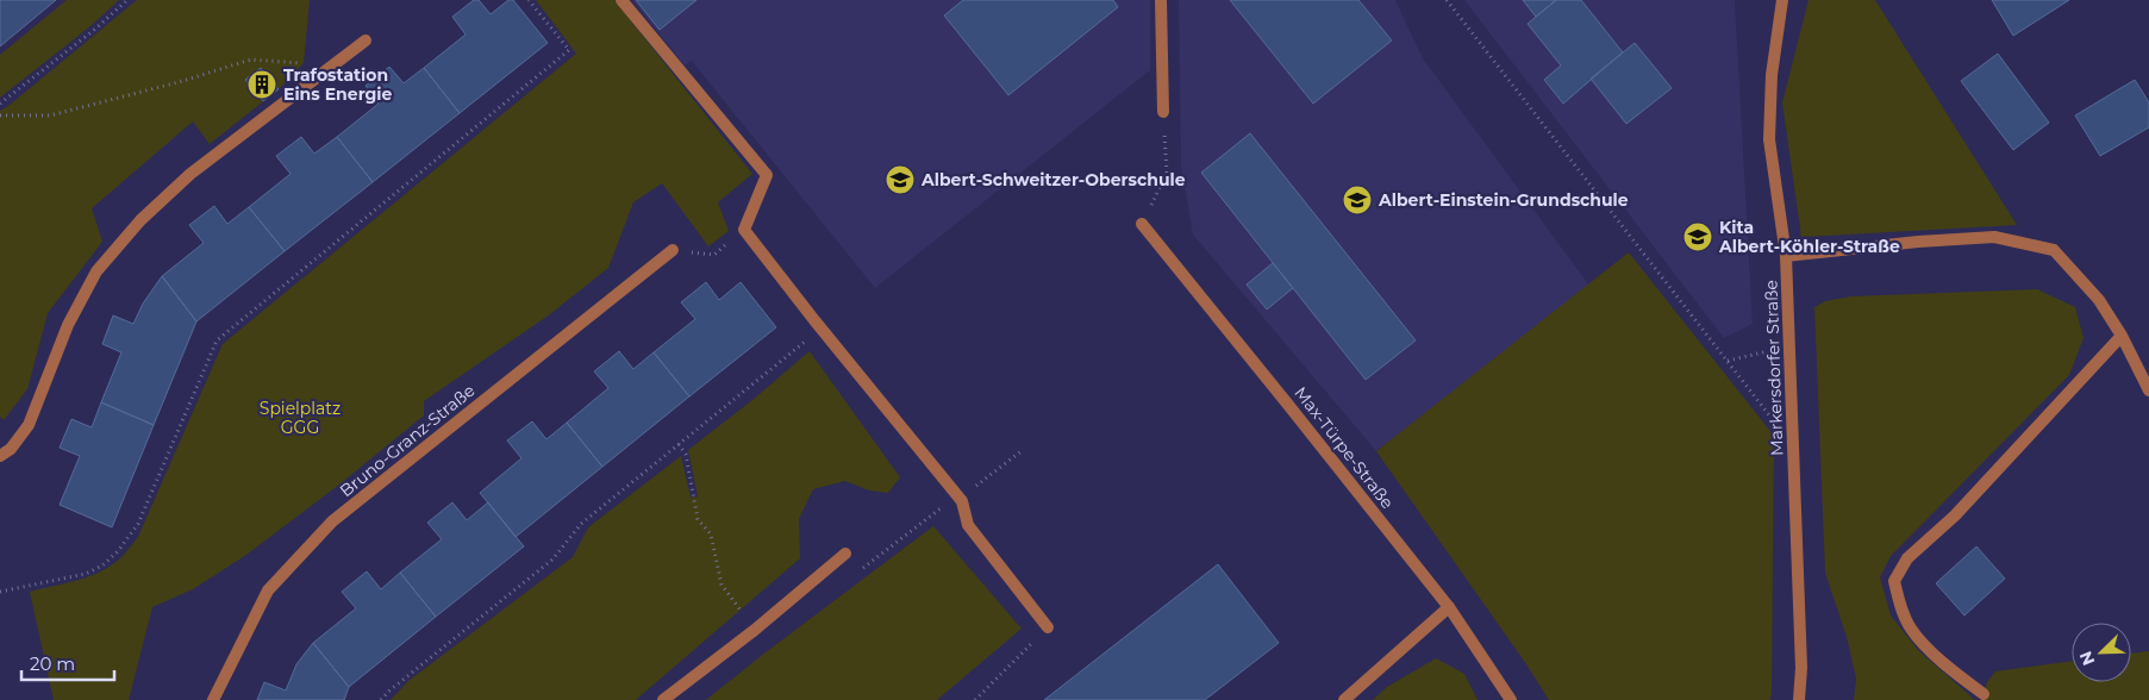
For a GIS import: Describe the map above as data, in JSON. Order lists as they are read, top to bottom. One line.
{"streets":{"street":["Markersdorfer Straße","Bruno-Granz-Straße","Max-Türpe-Straße"]},"parks":["Spielplatz GGG"],"places":{"building":["Trafostation Eins Energie"],"school or university":["Albert-Schweitzer-Oberschule","Albert-Einstein-Grundschule","Kita Albert-Köhler-Straße"]},"scale_bar":"20 m","north":"bottom left"}
